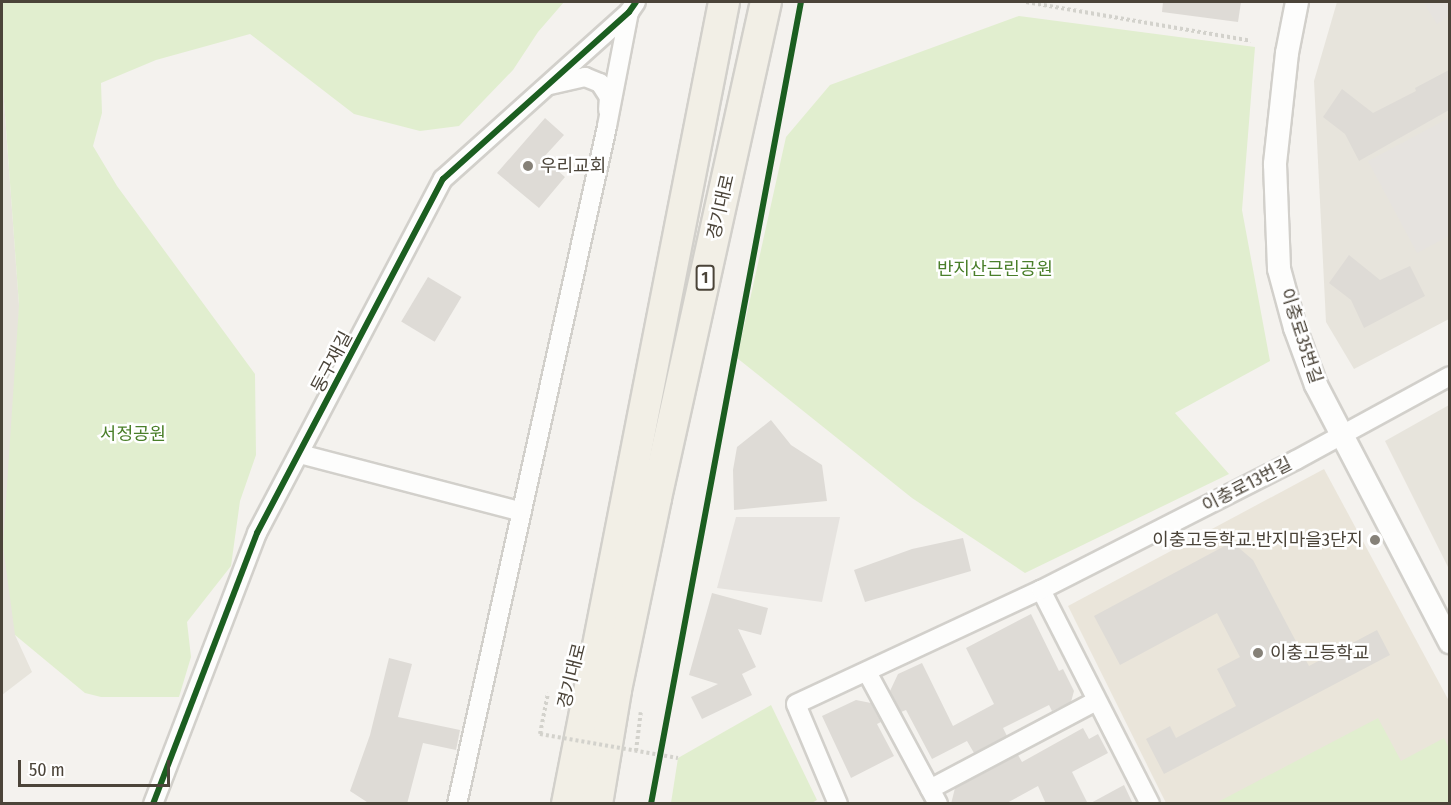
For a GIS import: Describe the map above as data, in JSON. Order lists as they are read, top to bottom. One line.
{"streets":{"main road":["경기대로","1"],"street":["이충로35번길","둥구재길","이충로13번길"]},"crossings":[["이충로35번길","이충로13번길"]],"parks":["반지산근린공원","서정공원"],"places":["우리교회","이충고등학교.반지마을3단지","이충고등학교"],"scale_bar":"50 m"}
